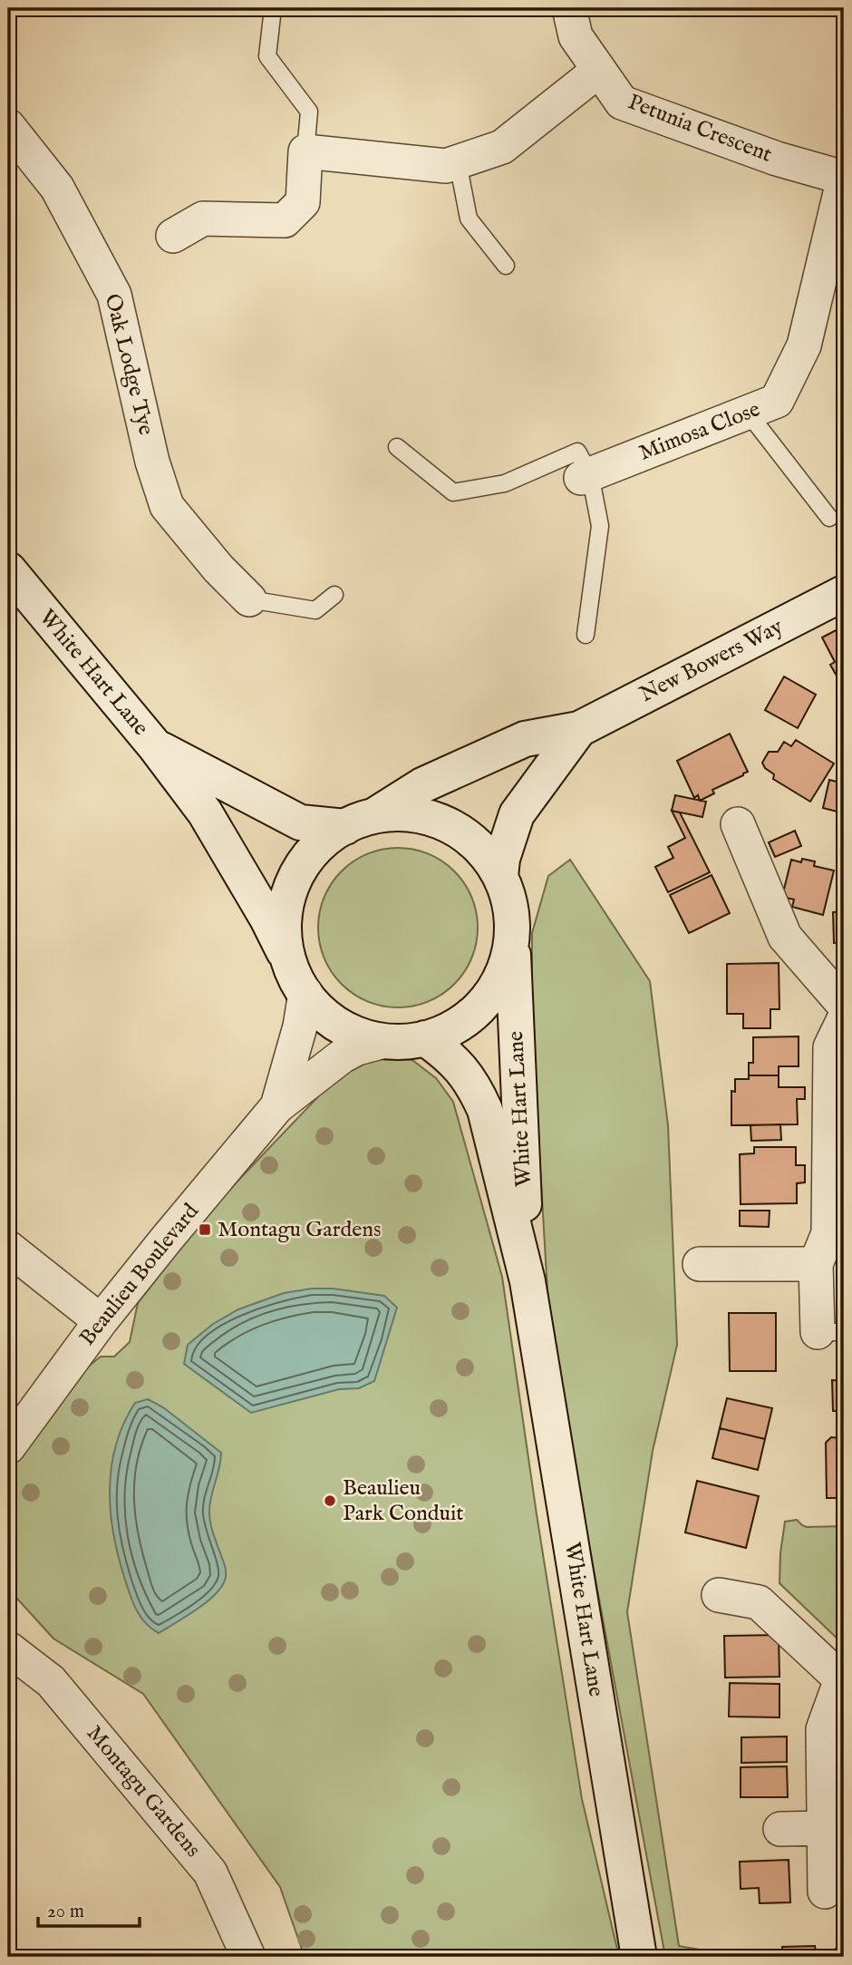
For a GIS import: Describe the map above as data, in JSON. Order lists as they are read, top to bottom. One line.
{"streets":{"street":["Petunia Crescent","Oak Lodge Tye","Mimosa Close","New Bowers Way","White Hart Lane","Beaulieu Boulevard","Montagu Gardens"]},"crossings":[["Petunia Crescent","Mimosa Close"],["New Bowers Way","White Hart Lane"],["White Hart Lane","Beaulieu Boulevard"]],"places":{"transit":["Montagu Gardens"],"other":["Beaulieu Park Conduit"]},"scale_bar":"20 m"}
